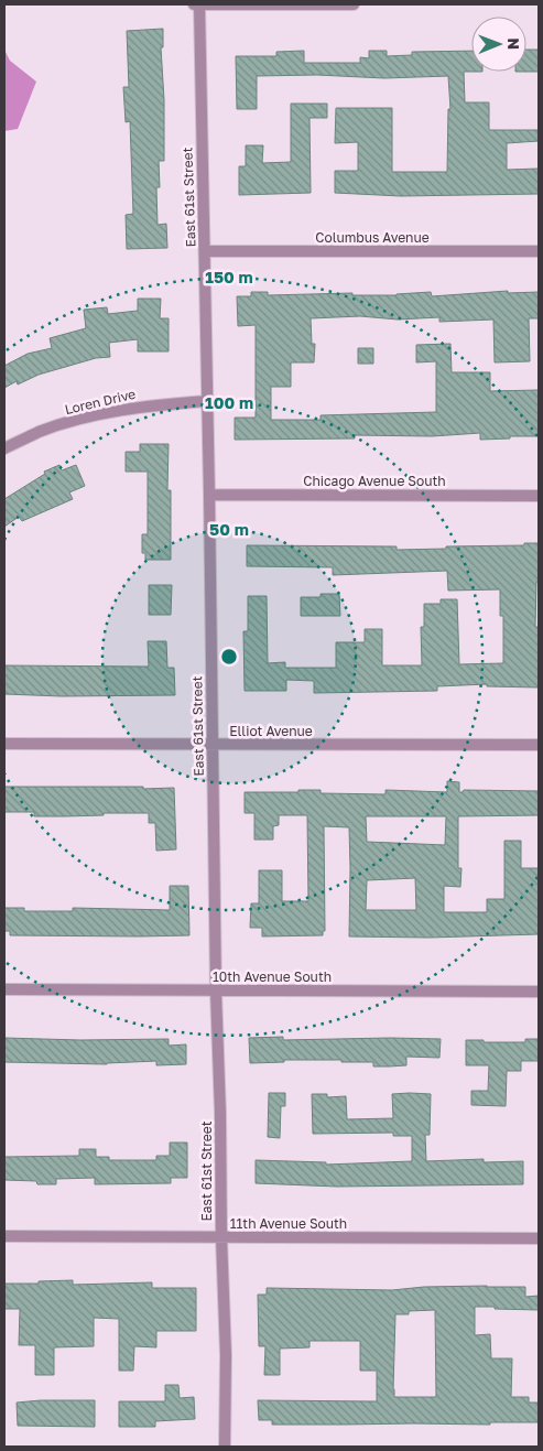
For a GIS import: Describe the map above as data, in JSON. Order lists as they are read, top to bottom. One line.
{"streets":{"street":["East 61st Street","Columbus Avenue","Loren Drive","Chicago Avenue South","Elliot Avenue","10th Avenue South","11th Avenue South"]},"crossings":[["East 61st Street","Columbus Avenue"],["East 61st Street","Loren Drive"],["East 61st Street","Chicago Avenue South"],["East 61st Street","Elliot Avenue"],["East 61st Street","10th Avenue South"],["East 61st Street","11th Avenue South"]],"north":"right","rings":["150 m","100 m","50 m"]}
